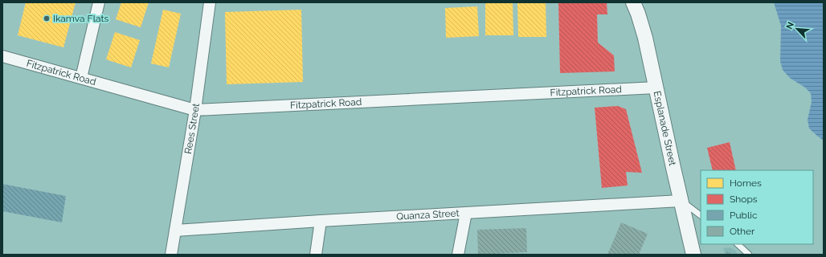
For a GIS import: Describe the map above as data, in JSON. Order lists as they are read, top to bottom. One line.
{"streets":{"street":["Fitzpatrick Road","Esplanade Street","Rees Street","Quanza Street"]},"crossings":[["Fitzpatrick Road","Esplanade Street"],["Fitzpatrick Road","Rees Street"],["Esplanade Street","Quanza Street"],["Rees Street","Quanza Street"]],"places":["Ikamva Flats"],"legend":["Homes","Shops","Public","Other"],"north":"top left"}
